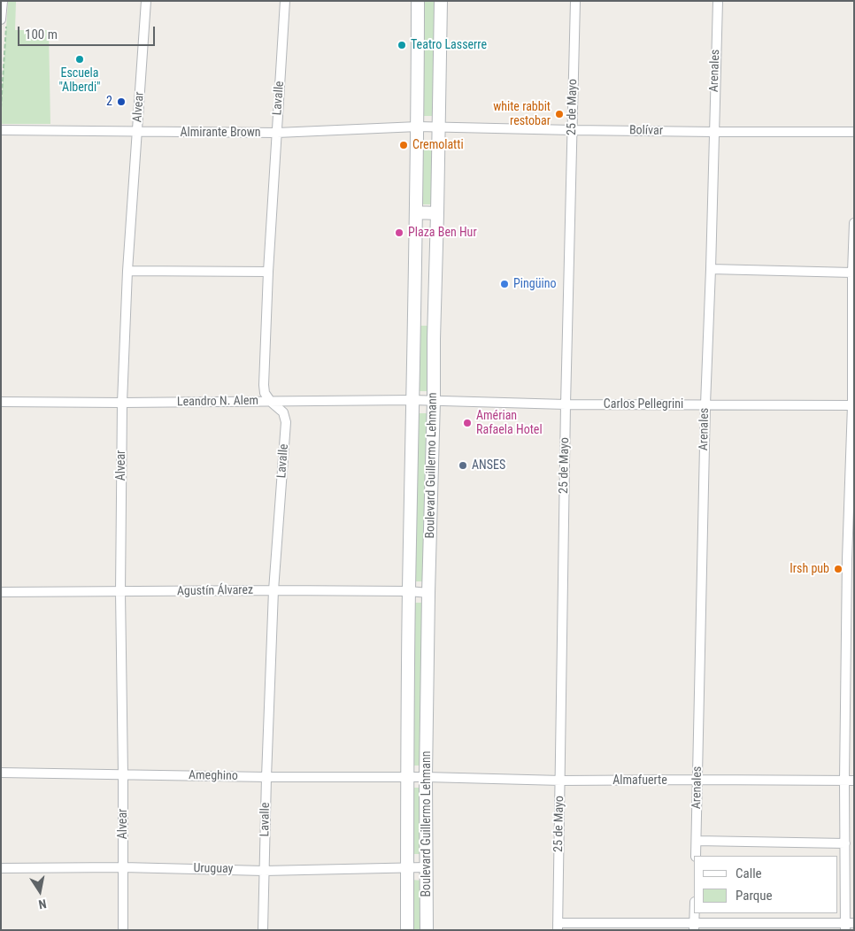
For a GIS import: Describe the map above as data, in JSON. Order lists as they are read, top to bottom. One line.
{"streets":{"main road":["Boulevard Guillermo Lehmann"],"street":["Arenales","Lavalle","Alvear","25 de Mayo","Bolívar","Almirante Brown","Leandro N. Alem","Carlos Pellegrini","Agustín Álvarez","Ameghino","Almafuerte","Uruguay"]},"crossings":[["Arenales","Bolívar"],["Arenales","Carlos Pellegrini"],["Arenales","Almafuerte"],["Lavalle","Almirante Brown"],["Lavalle","Leandro N. Alem"],["Lavalle","Agustín Álvarez"],["Lavalle","Ameghino"],["Lavalle","Uruguay"],["Alvear","Almirante Brown"],["Alvear","Leandro N. Alem"],["Alvear","Agustín Álvarez"],["Alvear","Ameghino"],["Alvear","Uruguay"],["25 de Mayo","Bolívar"],["25 de Mayo","Carlos Pellegrini"],["25 de Mayo","Almafuerte"],["Bolívar","Almirante Brown"],["Bolívar","Boulevard Guillermo Lehmann"],["Almirante Brown","Boulevard Guillermo Lehmann"],["Leandro N. Alem","Carlos Pellegrini"],["Leandro N. Alem","Boulevard Guillermo Lehmann"],["Carlos Pellegrini","Boulevard Guillermo Lehmann"],["Boulevard Guillermo Lehmann","Agustín Álvarez"],["Boulevard Guillermo Lehmann","Ameghino"],["Boulevard Guillermo Lehmann","Almafuerte"],["Boulevard Guillermo Lehmann","Uruguay"],["Ameghino","Almafuerte"]],"places":["Teatro Lasserre","Escuela \"Alberdi\"","2","white rabbit restobar","Cremolatti","Plaza Ben Hur","Pingüino","Amérian Rafaela Hotel","ANSES","Irsh pub"],"legend":["Calle","Parque"],"scale_bar":"100 m","north":"bottom"}
